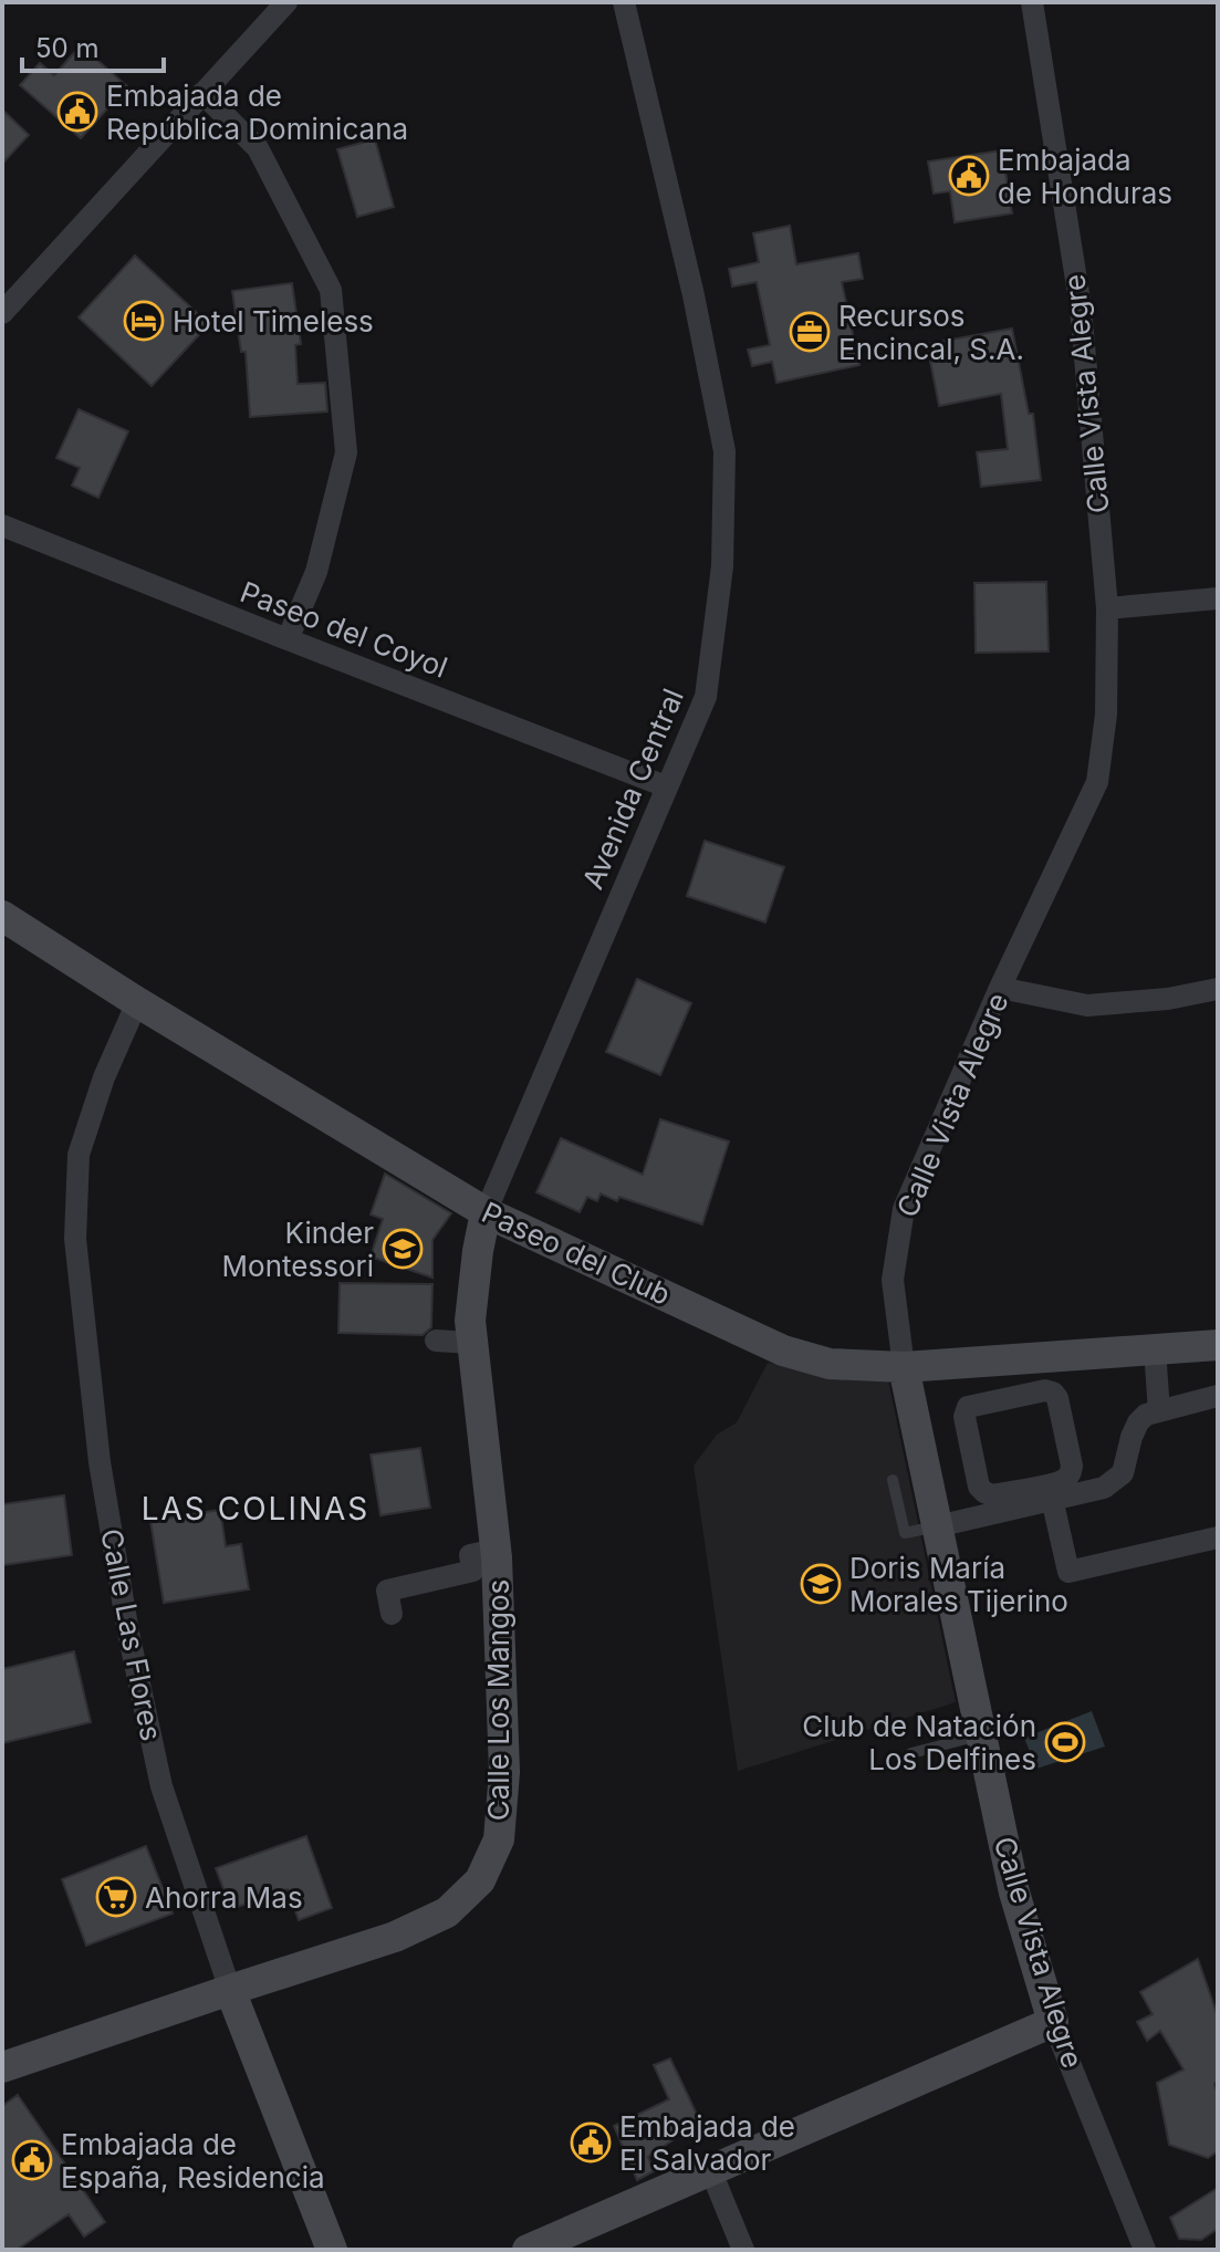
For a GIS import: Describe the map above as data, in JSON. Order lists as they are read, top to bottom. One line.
{"streets":{"street":["Calle Vista Alegre","Paseo del Coyol","Avenida Central","Paseo del Club","Calle Las Flores","Calle Los Mangos"]},"crossings":[["Calle Vista Alegre","Paseo del Club"],["Paseo del Coyol","Avenida Central"],["Avenida Central","Paseo del Club"],["Avenida Central","Calle Los Mangos"],["Paseo del Club","Calle Las Flores"],["Paseo del Club","Calle Los Mangos"],["Calle Las Flores","Calle Los Mangos"]],"districts":["LAS COLINAS"],"places":{"public building":["Embajada de República Dominicana","Embajada de Honduras","Embajada de El Salvador","Embajada de España, Residencia"],"hotel":["Hotel Timeless"],"office":["Recursos Encincal, S.A."],"school or university":["Kinder Montessori","Doris María Morales Tijerino"],"sports":["Club de Natación Los Delfines"],"supermarket":["Ahorra Mas"]},"scale_bar":"50 m"}
